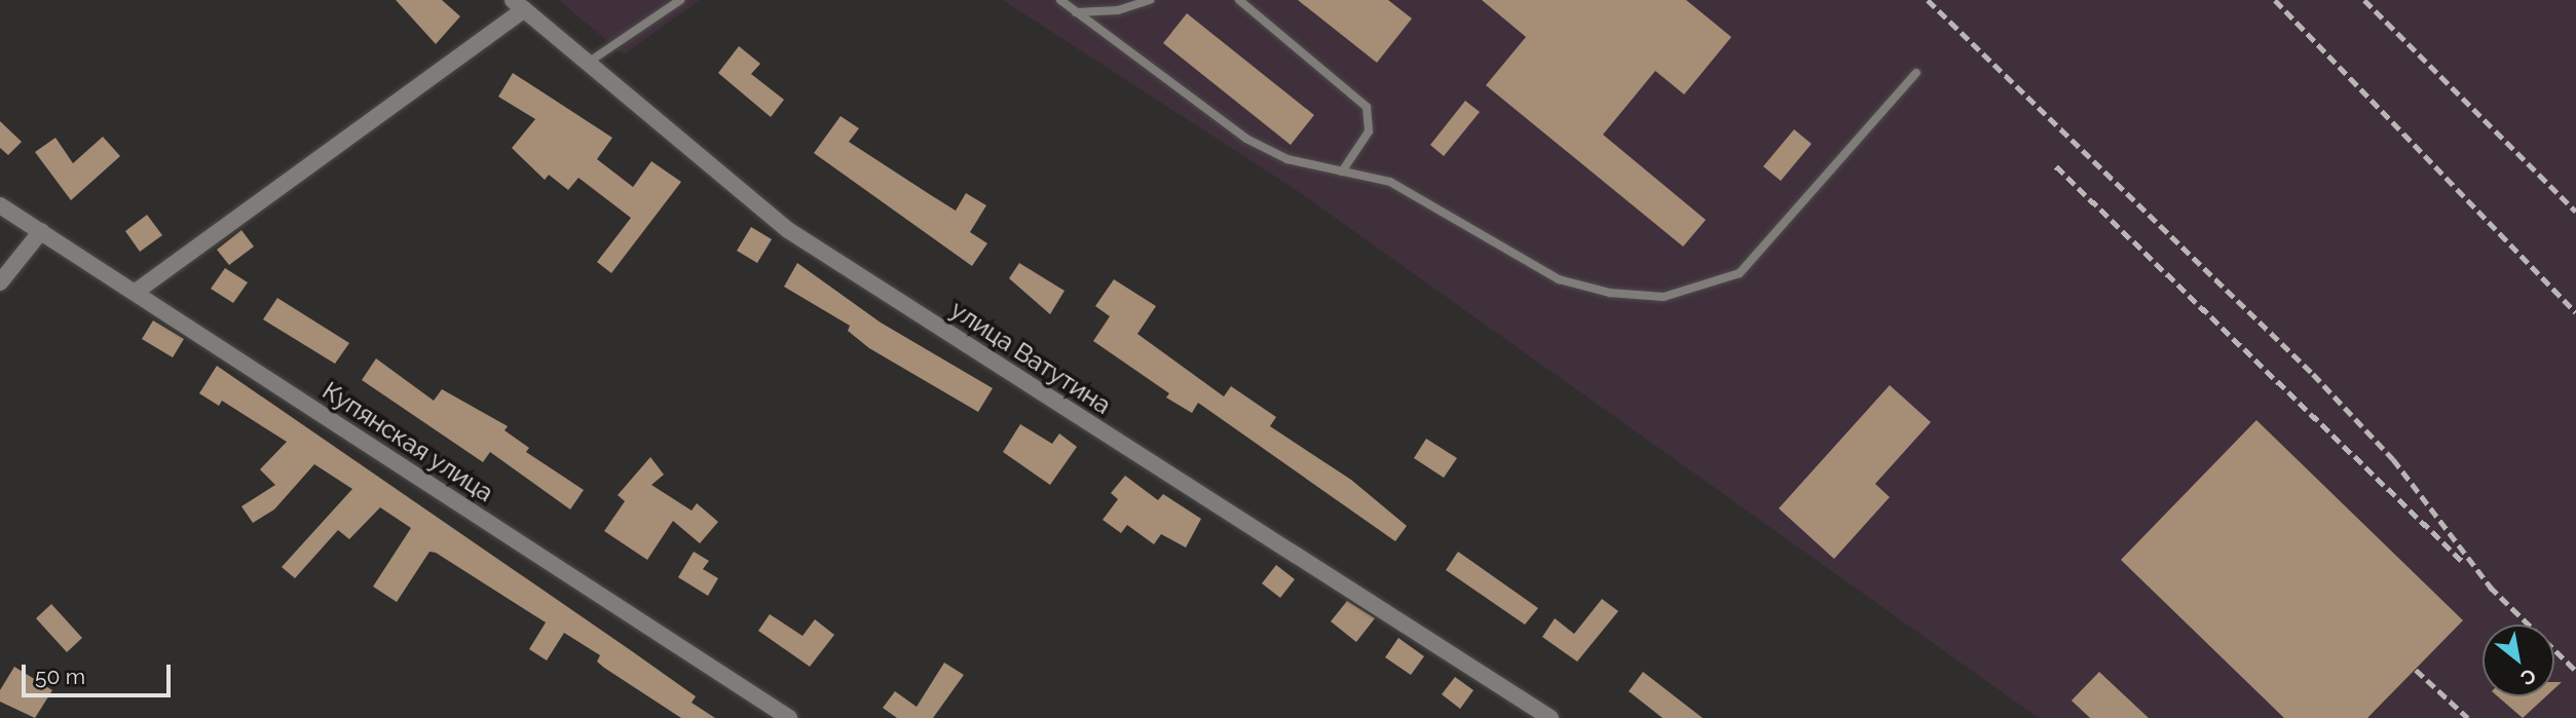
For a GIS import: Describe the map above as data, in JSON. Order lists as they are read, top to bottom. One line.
{"streets":{"street":["улица Ватутина","Купянская улица"]},"scale_bar":"50 m","north":"bottom right"}
